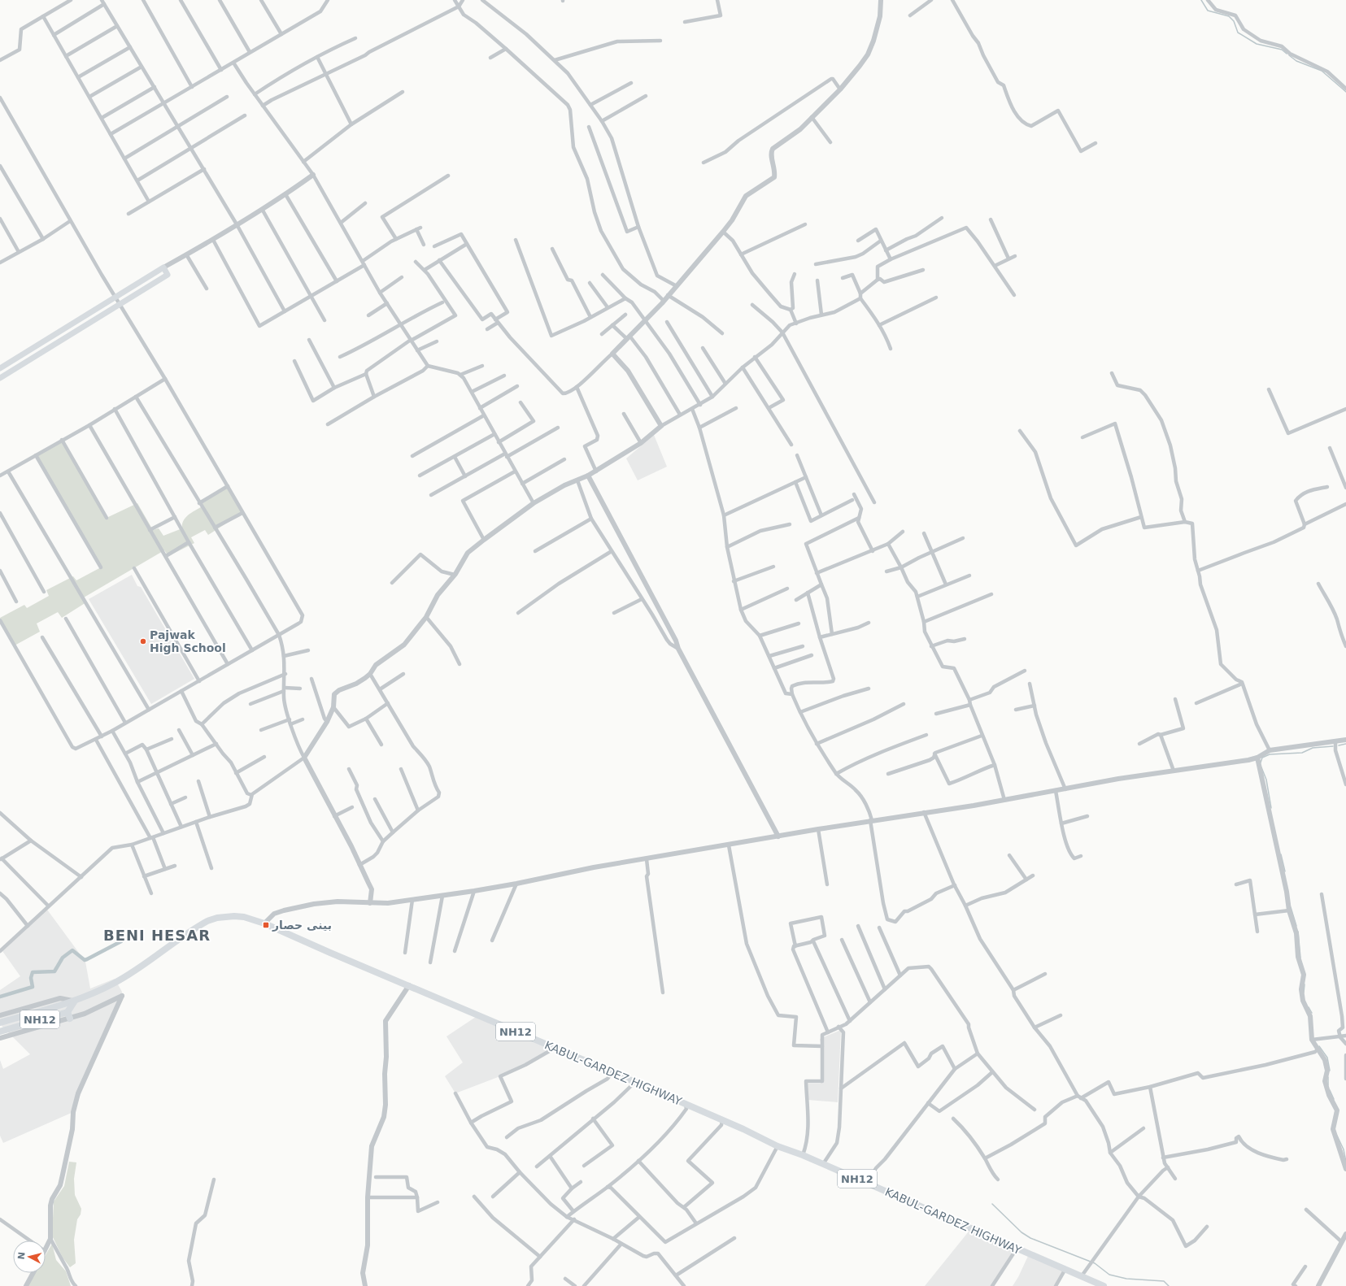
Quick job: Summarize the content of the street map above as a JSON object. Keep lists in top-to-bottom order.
{
  "streets": {
    "highway": ["NH12", "KABUL-GARDEZ HIGHWAY"]
  },
  "crossings": [
    ["NH12", "KABUL-GARDEZ HIGHWAY"]
  ],
  "districts": ["BENI HESAR"],
  "places": {
    "other": ["Pajwak High School"],
    "transit": ["بینی حصار"]
  },
  "north": "left"
}
